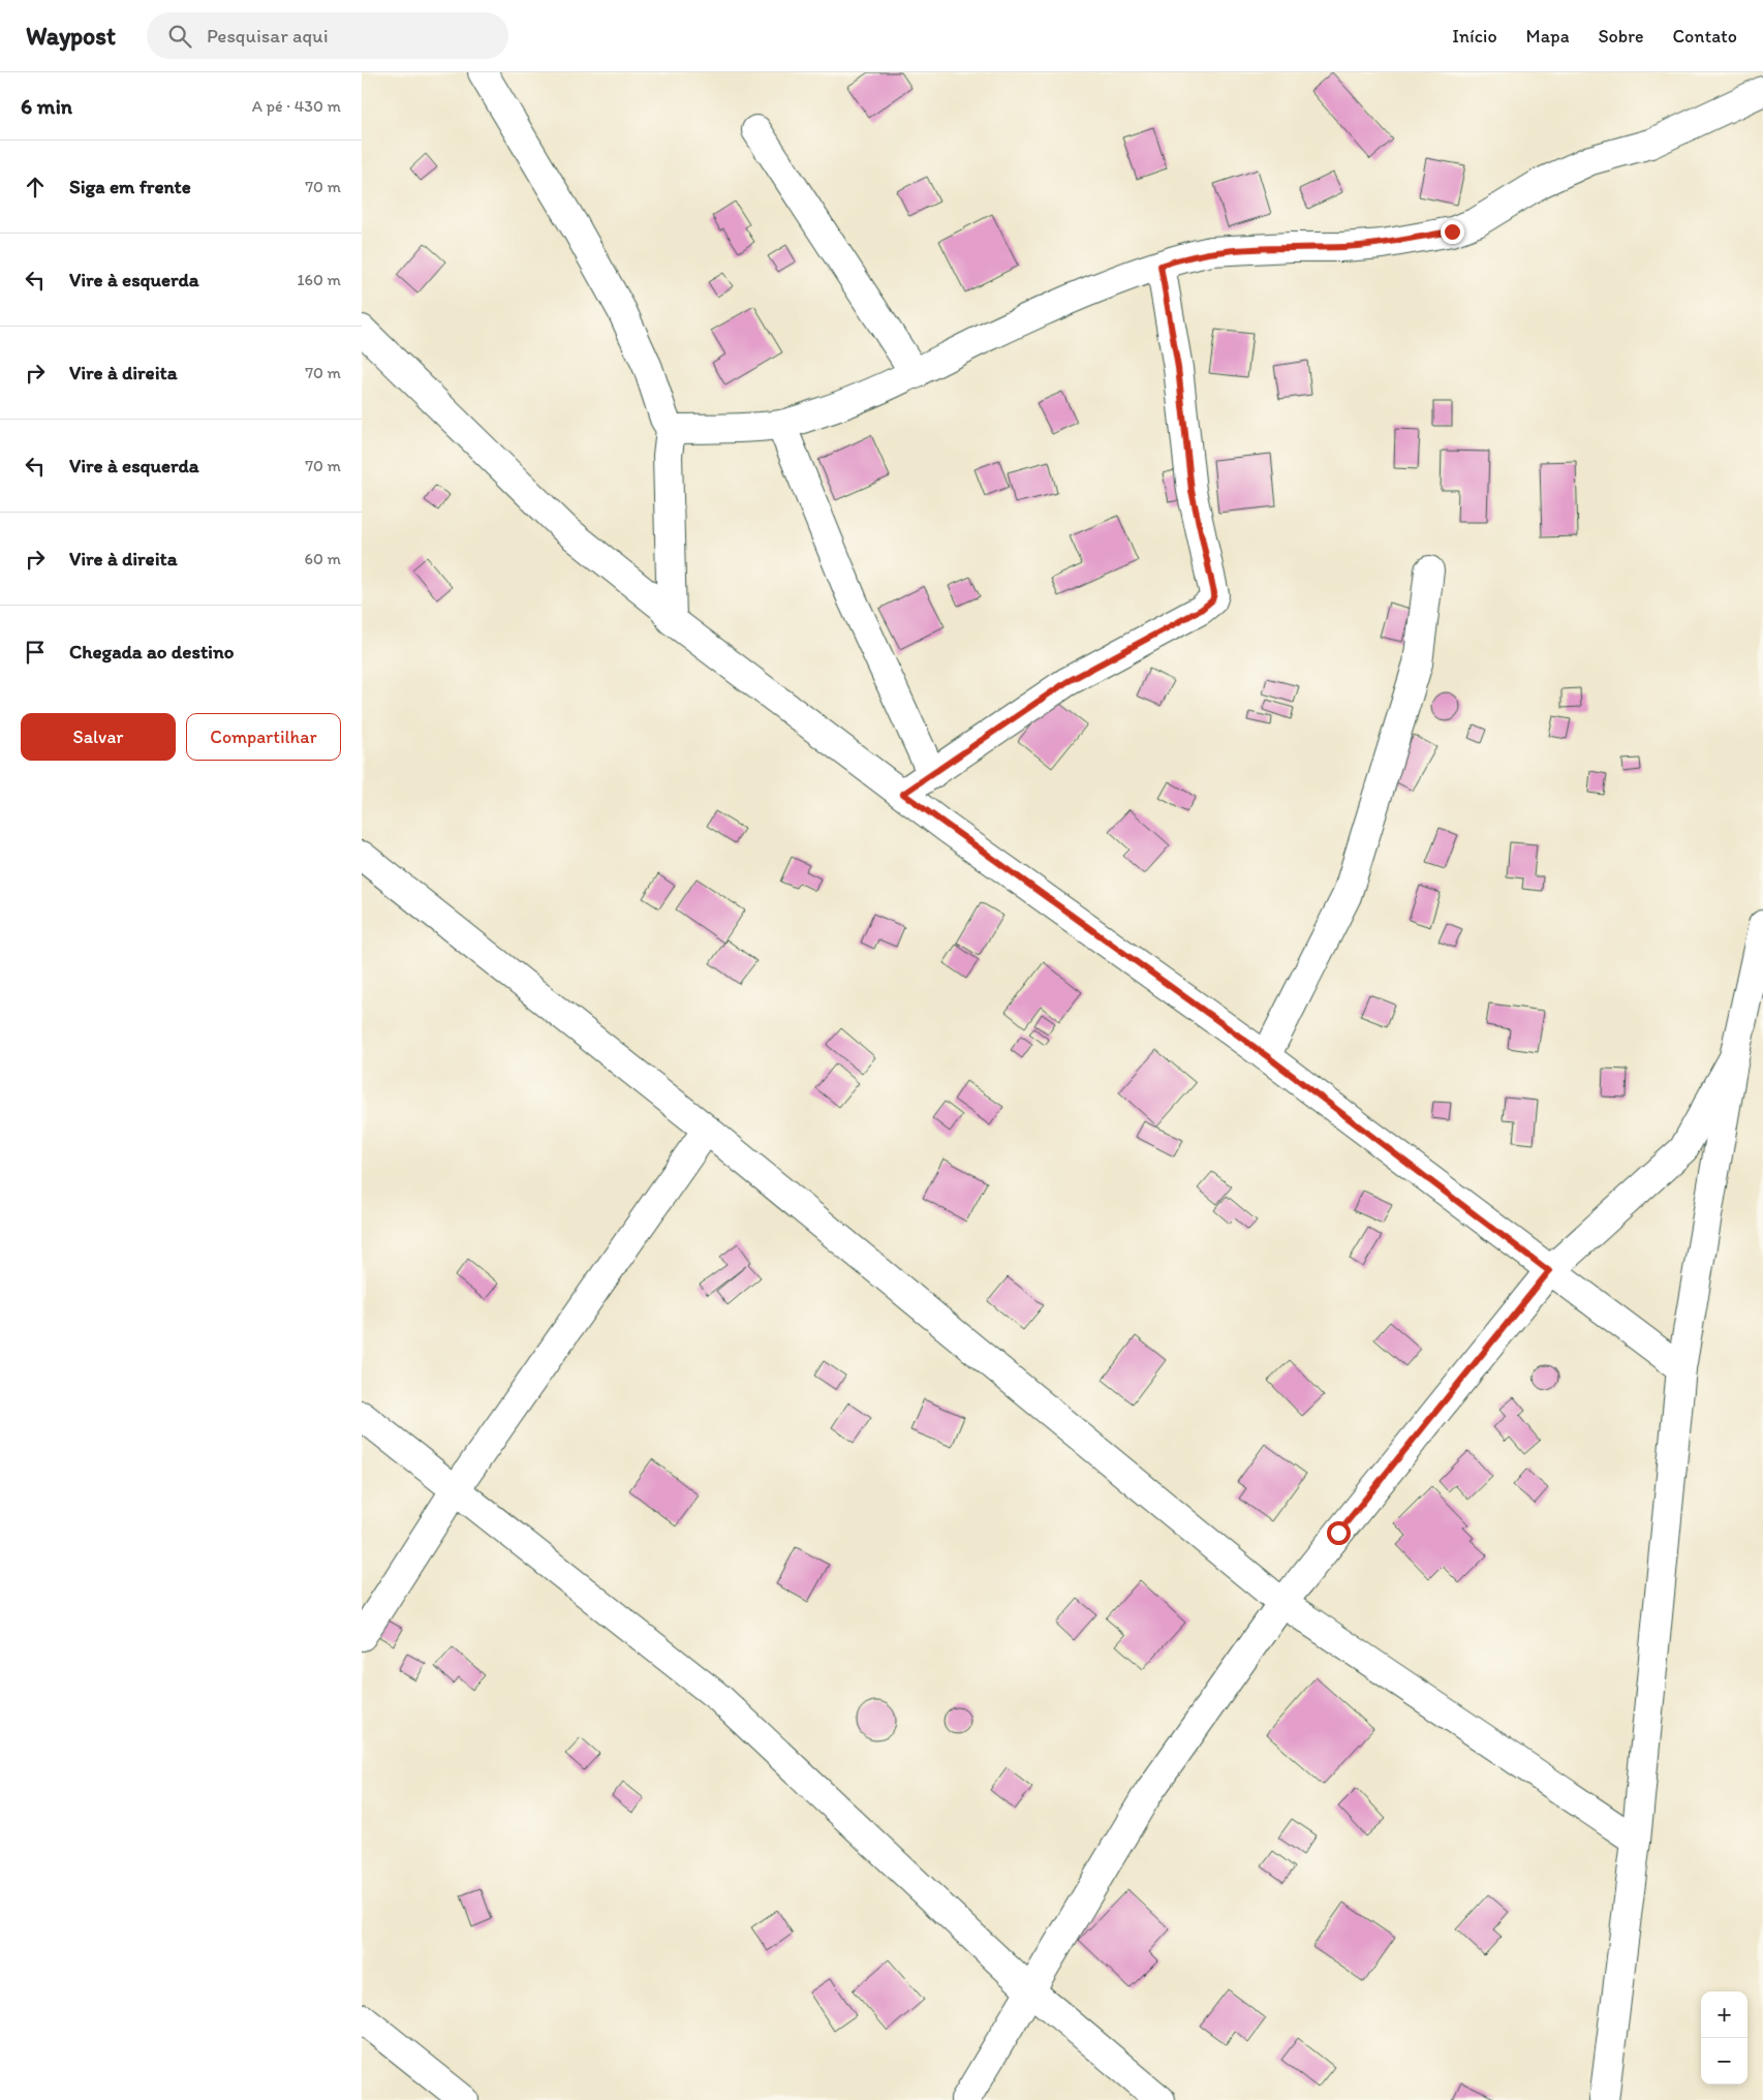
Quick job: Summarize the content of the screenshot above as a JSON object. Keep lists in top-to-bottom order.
{
  "page": {
    "header": "Waypost",
    "search": "Pesquisar aqui",
    "nav": [
      "Início",
      "Mapa",
      "Sobre",
      "Contato"
    ],
    "heading": ["6 min", "A pé · 430 m"],
    "list": [
      ["Siga em frente", "70 m"],
      ["Vire à esquerda", "160 m"],
      ["Vire à direita", "70 m"],
      ["Vire à esquerda", "70 m"],
      ["Vire à direita", "60 m"],
      "Chegada ao destino"
    ],
    "buttons": ["Salvar", "Compartilhar"],
    "map_buttons": ["+", "−"]
  }
}
